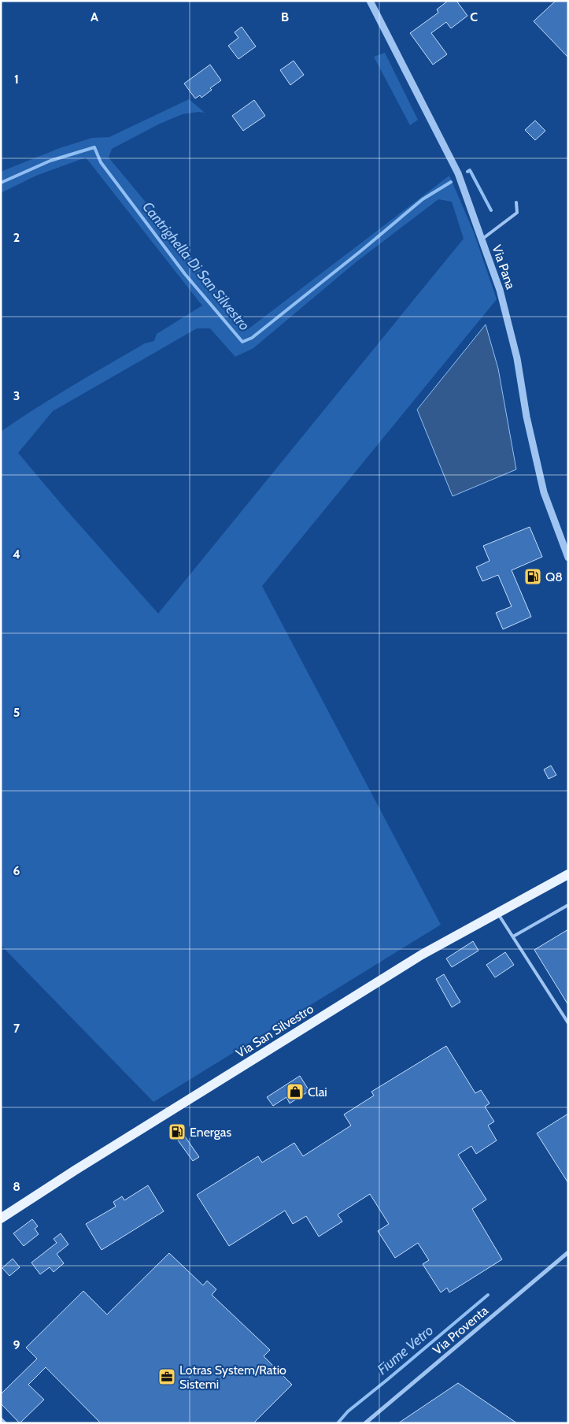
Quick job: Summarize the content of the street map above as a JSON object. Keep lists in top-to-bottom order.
{
  "streets": {
    "main road": ["Via San Silvestro"],
    "street": ["Via Pana", "Via Proventa"]
  },
  "water": ["Cantrighella Di San Silvestro", "Fiume Vetro"],
  "places": {
    "fuel station": ["Q8", "Energas"],
    "shop": ["Clai"],
    "office": ["Lotras System/Ratio Sistemi"]
  },
  "grid": {
    "columns": ["A", "B", "C"],
    "rows": [
      "1",
      "2",
      "3",
      "4",
      "5",
      "6",
      "7",
      "8",
      "9"
    ]
  }
}
